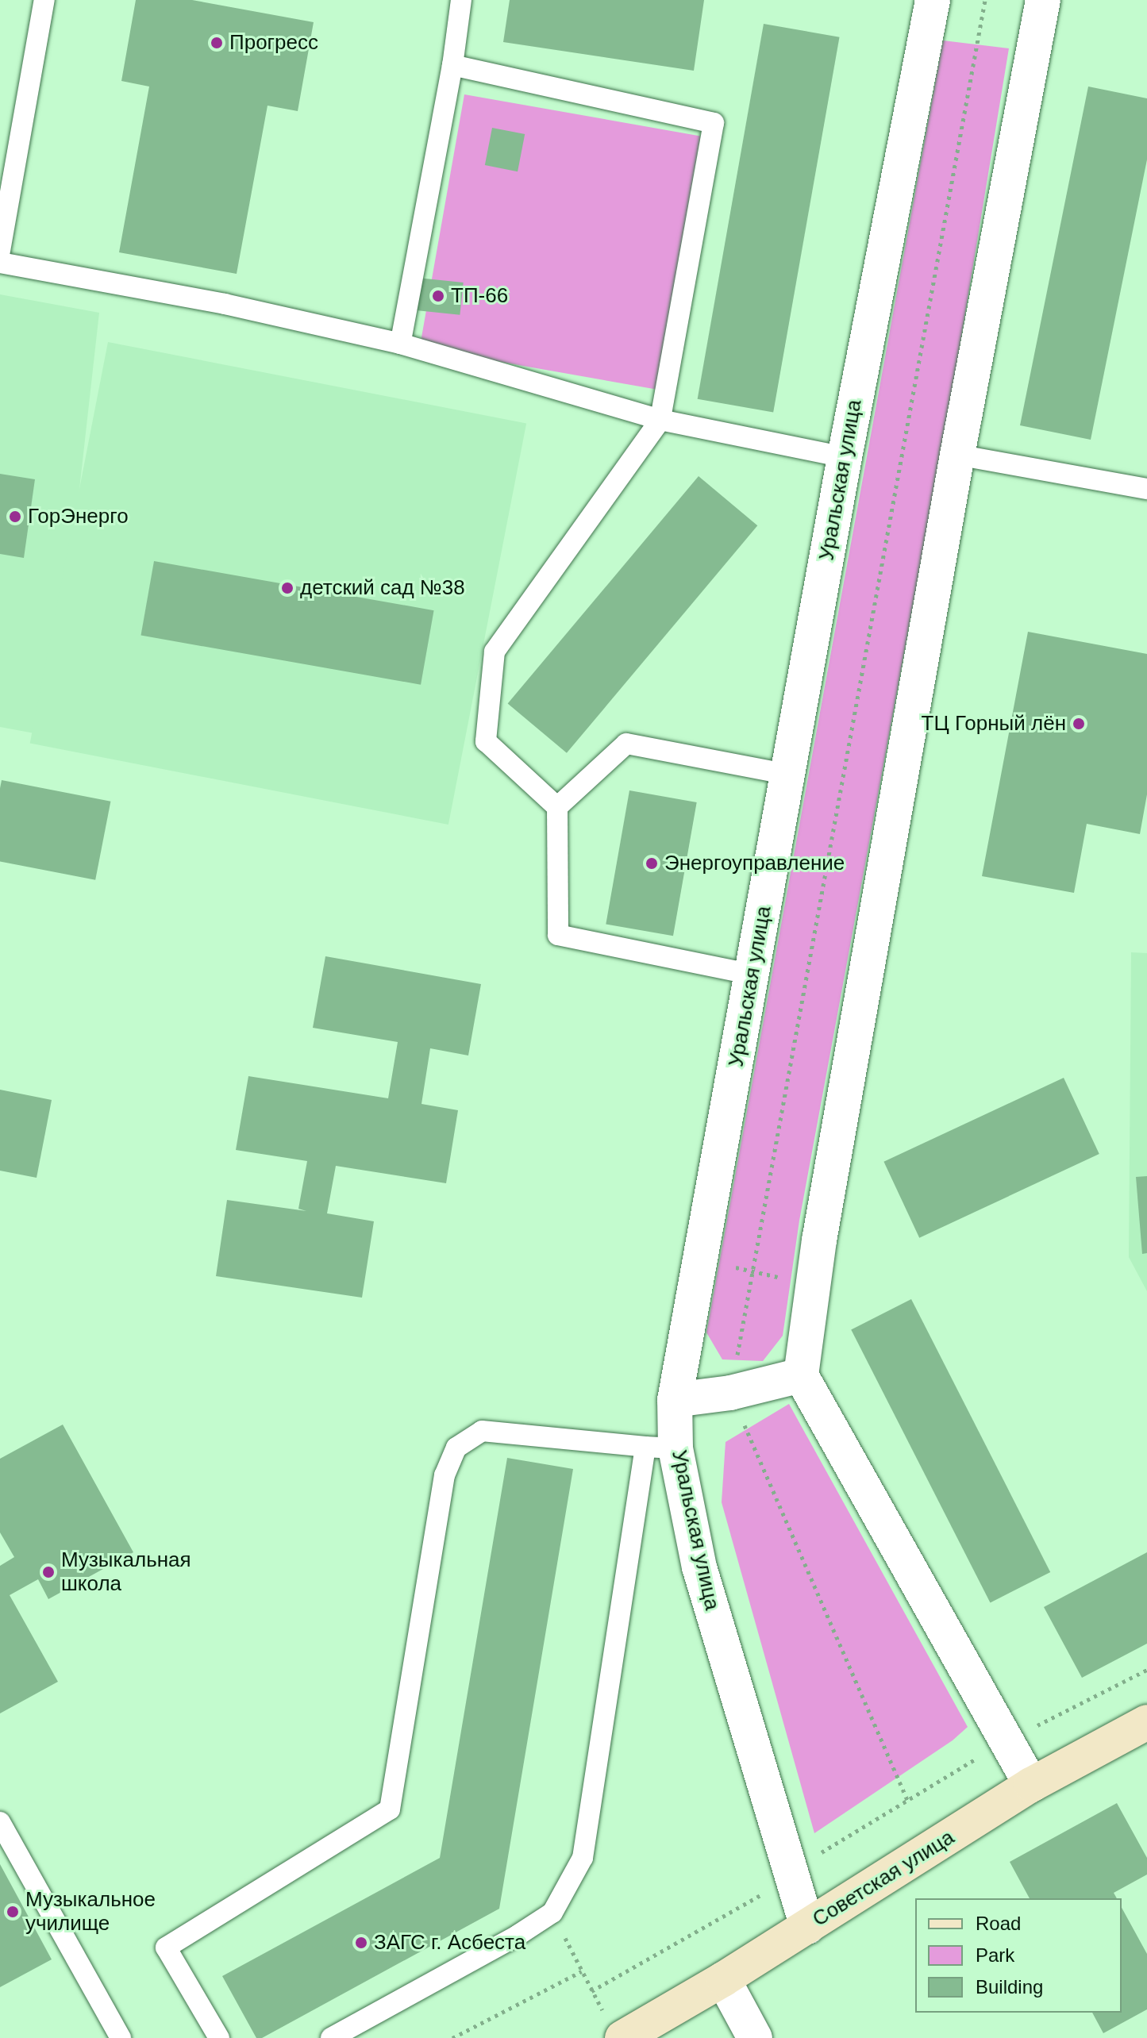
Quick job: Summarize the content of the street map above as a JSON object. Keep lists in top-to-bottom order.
{
  "streets": {
    "street": ["Уральская улица", "Советская улица"]
  },
  "crossings": [
    ["Уральская улица", "Советская улица"]
  ],
  "places": [
    "Прогресс",
    "ТП-66",
    "ГорЭнерго",
    "детский сад №38",
    "ТЦ Горный лён",
    "Энергоуправление",
    "Музыкальная школа",
    "Музыкальное училище",
    "ЗАГС г. Асбеста"
  ],
  "legend": ["Road", "Park", "Building"]
}
